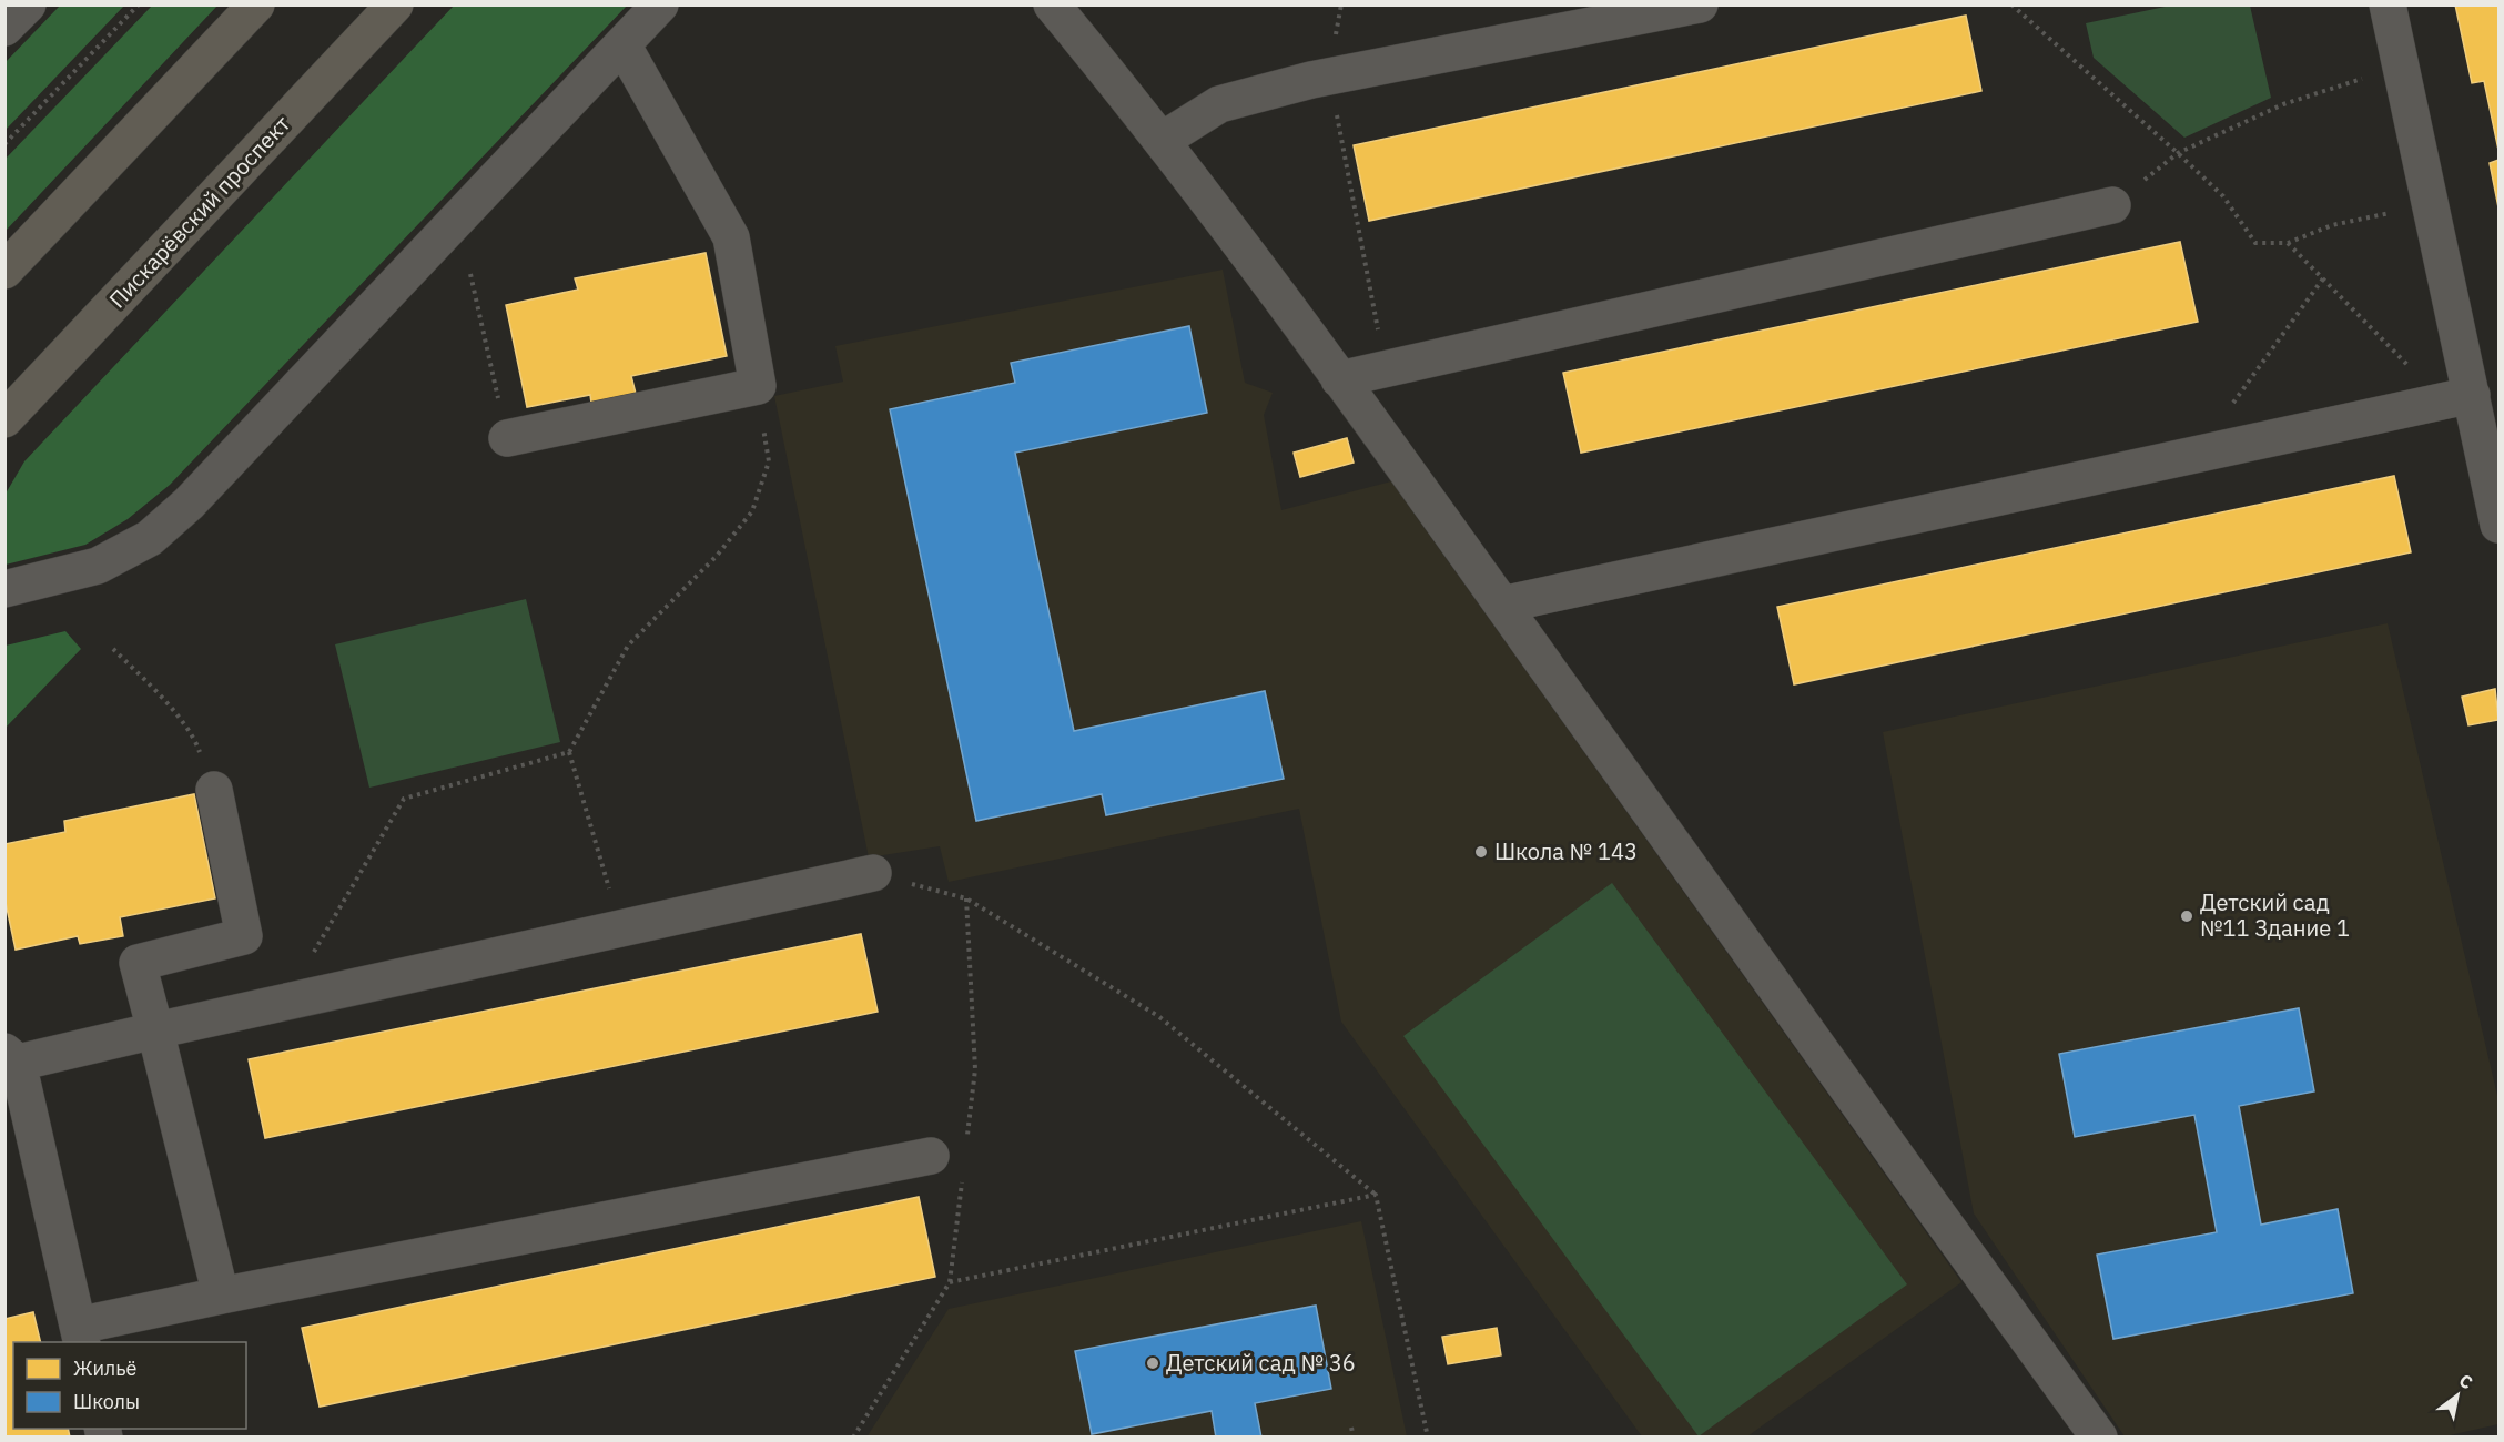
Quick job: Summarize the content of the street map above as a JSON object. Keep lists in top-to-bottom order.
{
  "streets": {
    "main road": ["Пискарёвский проспект"]
  },
  "places": ["Школа № 143", "Детский сад №11 Здание 1", "Детский сад № 36"],
  "legend": ["Жильё", "Школы"],
  "north": "top right"
}
